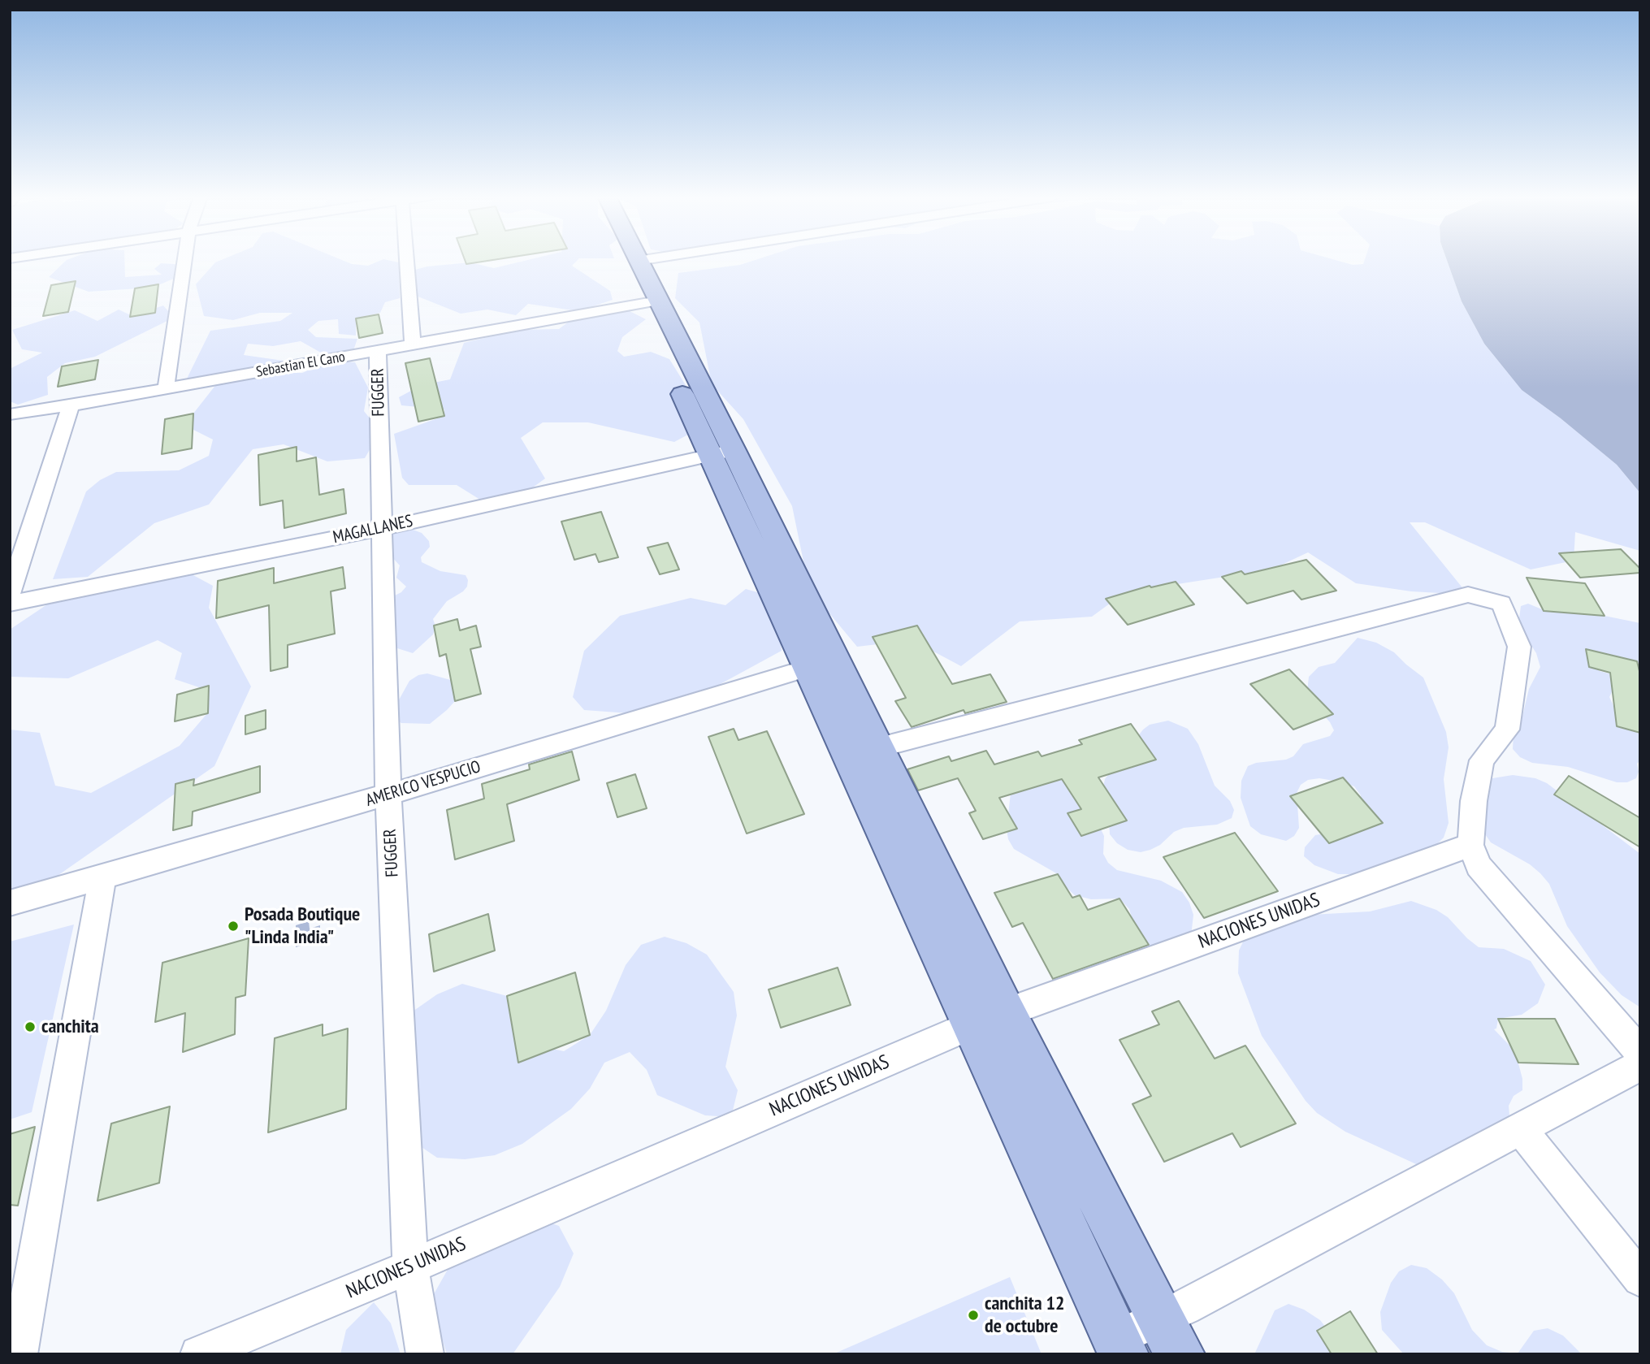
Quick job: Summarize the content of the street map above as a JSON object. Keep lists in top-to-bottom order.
{
  "streets": {
    "street": [
      "Sebastian El Cano",
      "FUGGER",
      "MAGALLANES",
      "AMERICO VESPUCIO",
      "NACIONES UNIDAS"
    ]
  },
  "crossings": [
    ["Sebastian El Cano", "FUGGER"],
    ["FUGGER", "MAGALLANES"],
    ["FUGGER", "AMERICO VESPUCIO"],
    ["FUGGER", "NACIONES UNIDAS"]
  ],
  "places": ["Posada Boutique \"Linda India\"", "canchita", "canchita 12 de octubre"]
}
